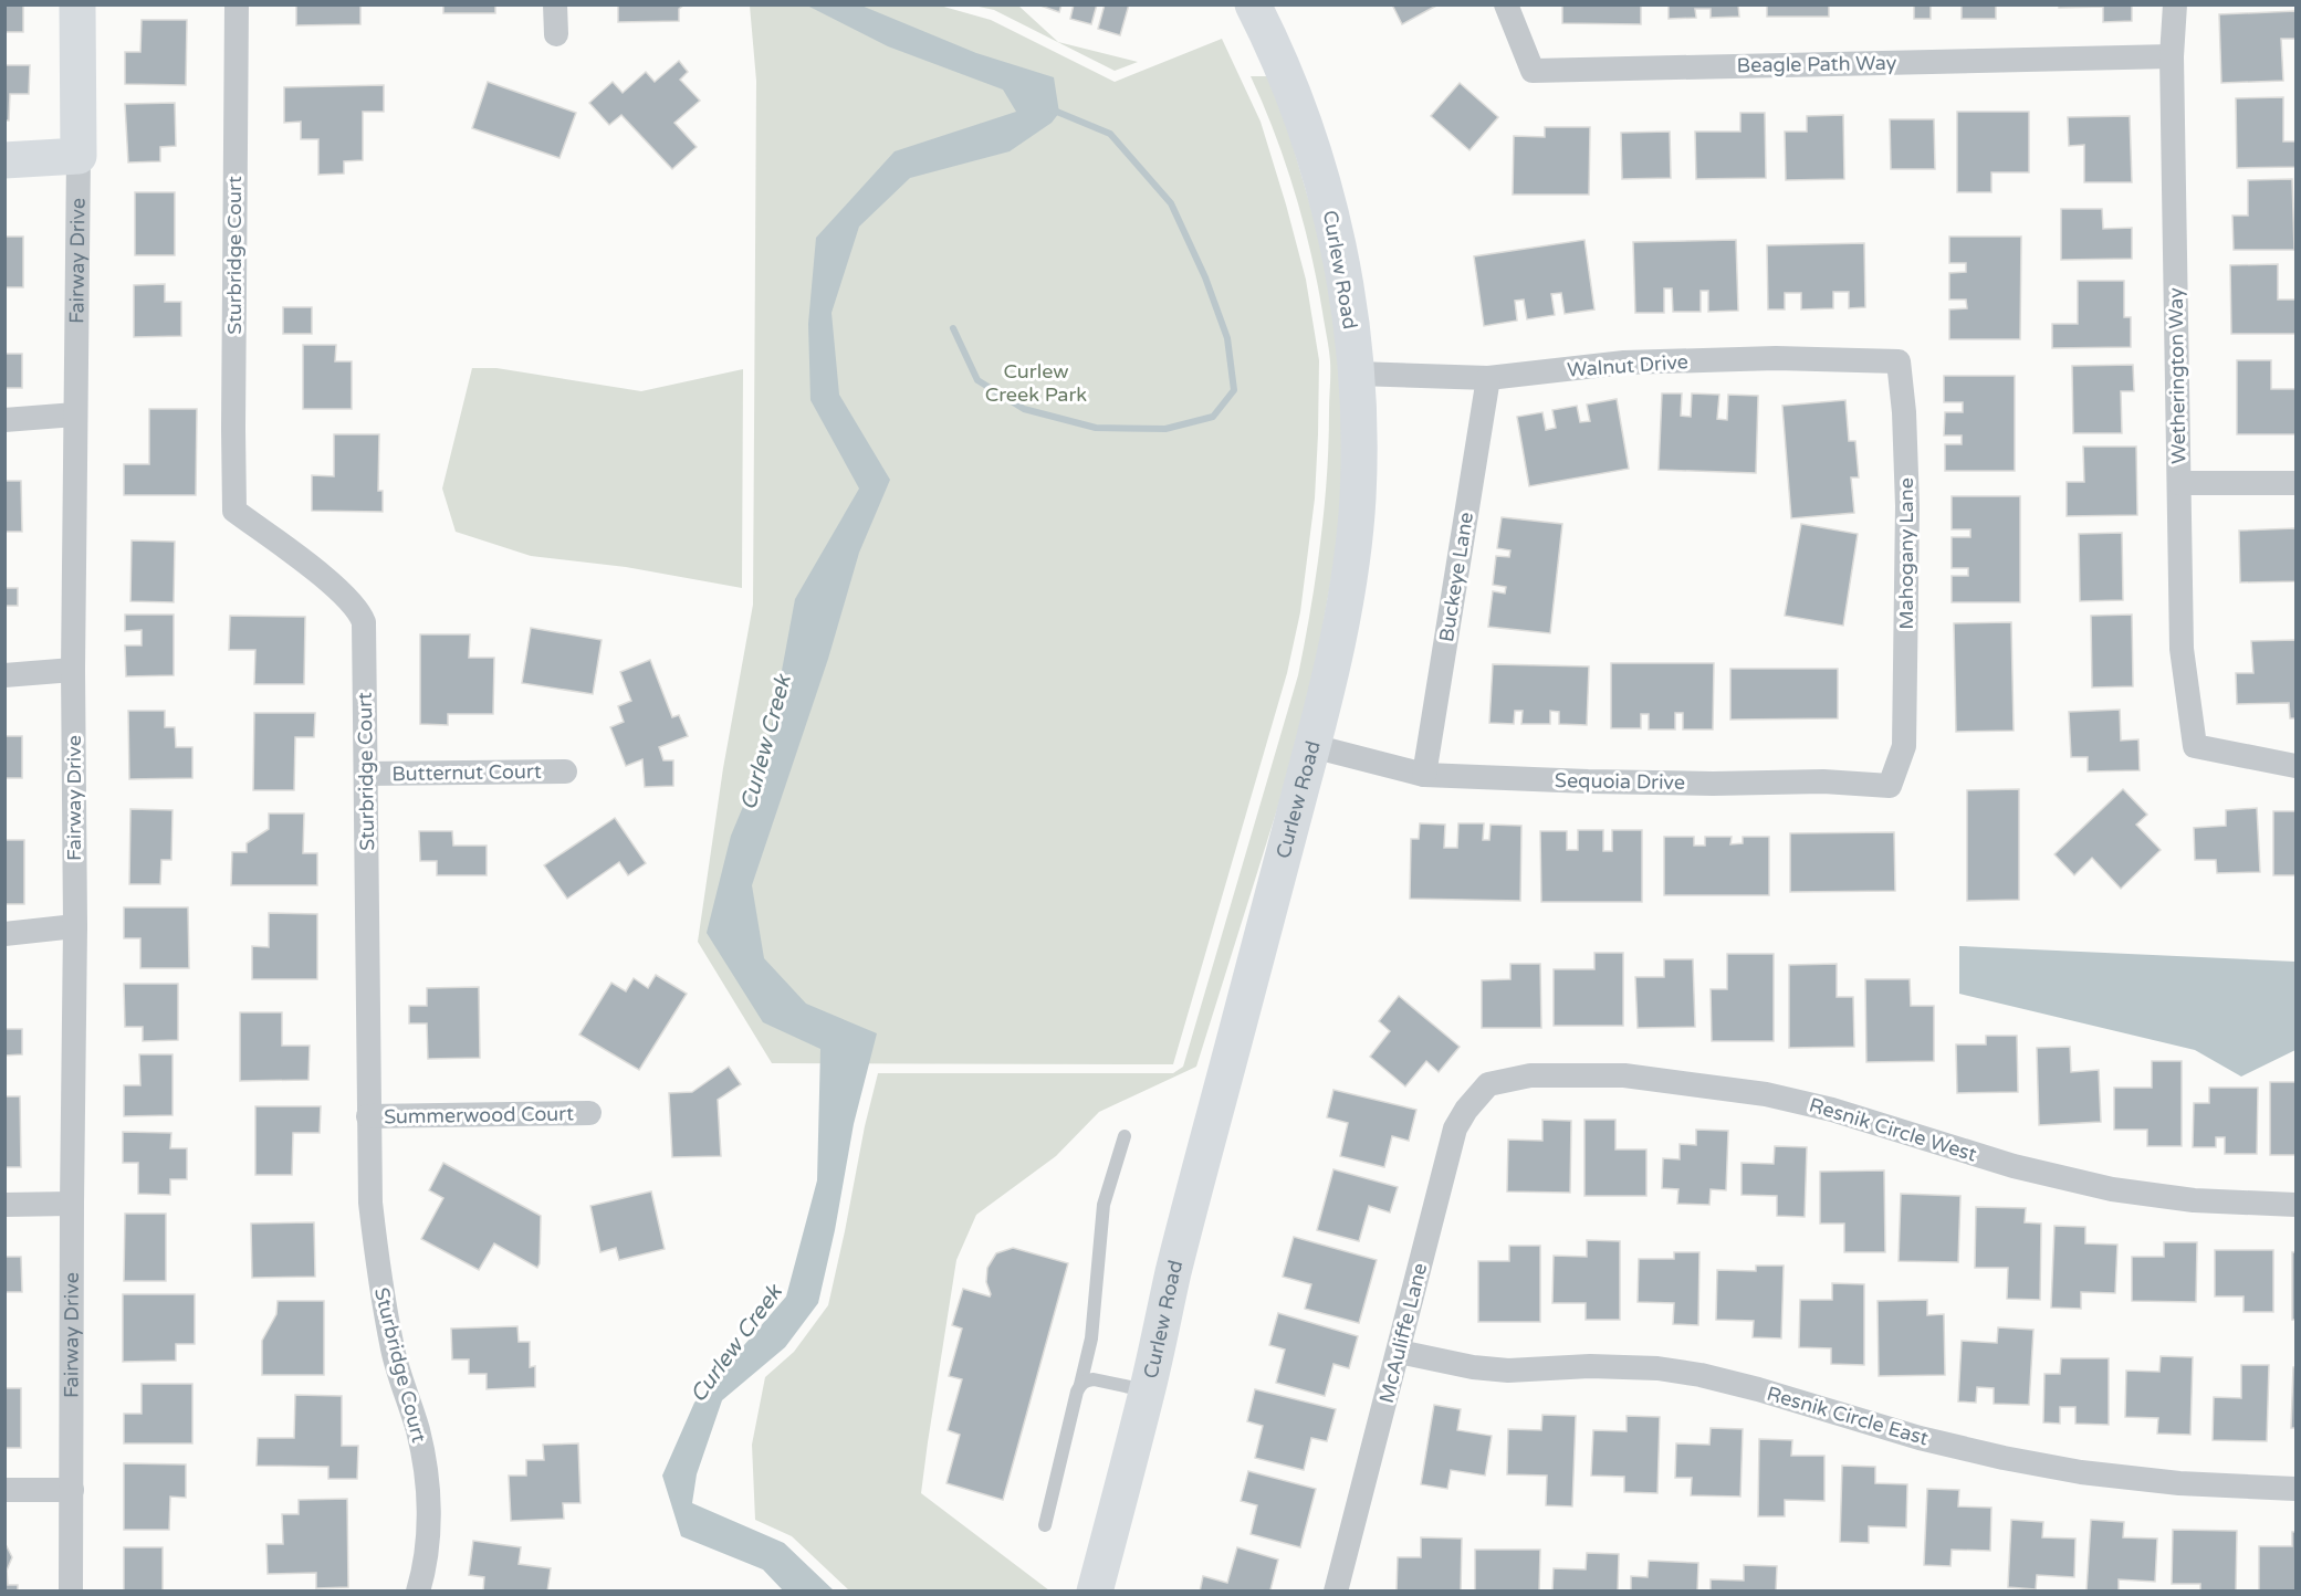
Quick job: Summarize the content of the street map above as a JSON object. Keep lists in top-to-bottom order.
{
  "streets": {
    "main road": ["Fairway Drive", "Curlew Road"],
    "street": [
      "Beagle Path Way",
      "Sturbridge Court",
      "Walnut Drive",
      "Wetherington Way",
      "Mahogany Lane",
      "Buckeye Lane",
      "Butternut Court",
      "Sequoia Drive",
      "Summerwood Court",
      "Resnik Circle West",
      "McAuliffe Lane",
      "Resnik Circle East"
    ]
  },
  "crossings": [
    ["Beagle Path Way", "Wetherington Way"],
    ["Sturbridge Court", "Butternut Court"],
    ["Sturbridge Court", "Summerwood Court"],
    ["Curlew Road", "Walnut Drive"],
    ["Curlew Road", "Sequoia Drive"],
    ["Walnut Drive", "Mahogany Lane"],
    ["Walnut Drive", "Buckeye Lane"],
    ["Mahogany Lane", "Sequoia Drive"],
    ["Buckeye Lane", "Sequoia Drive"],
    ["Resnik Circle West", "McAuliffe Lane"],
    ["McAuliffe Lane", "Resnik Circle East"]
  ],
  "water": ["Curlew Creek"],
  "parks": ["Curlew Creek Park"]
}
